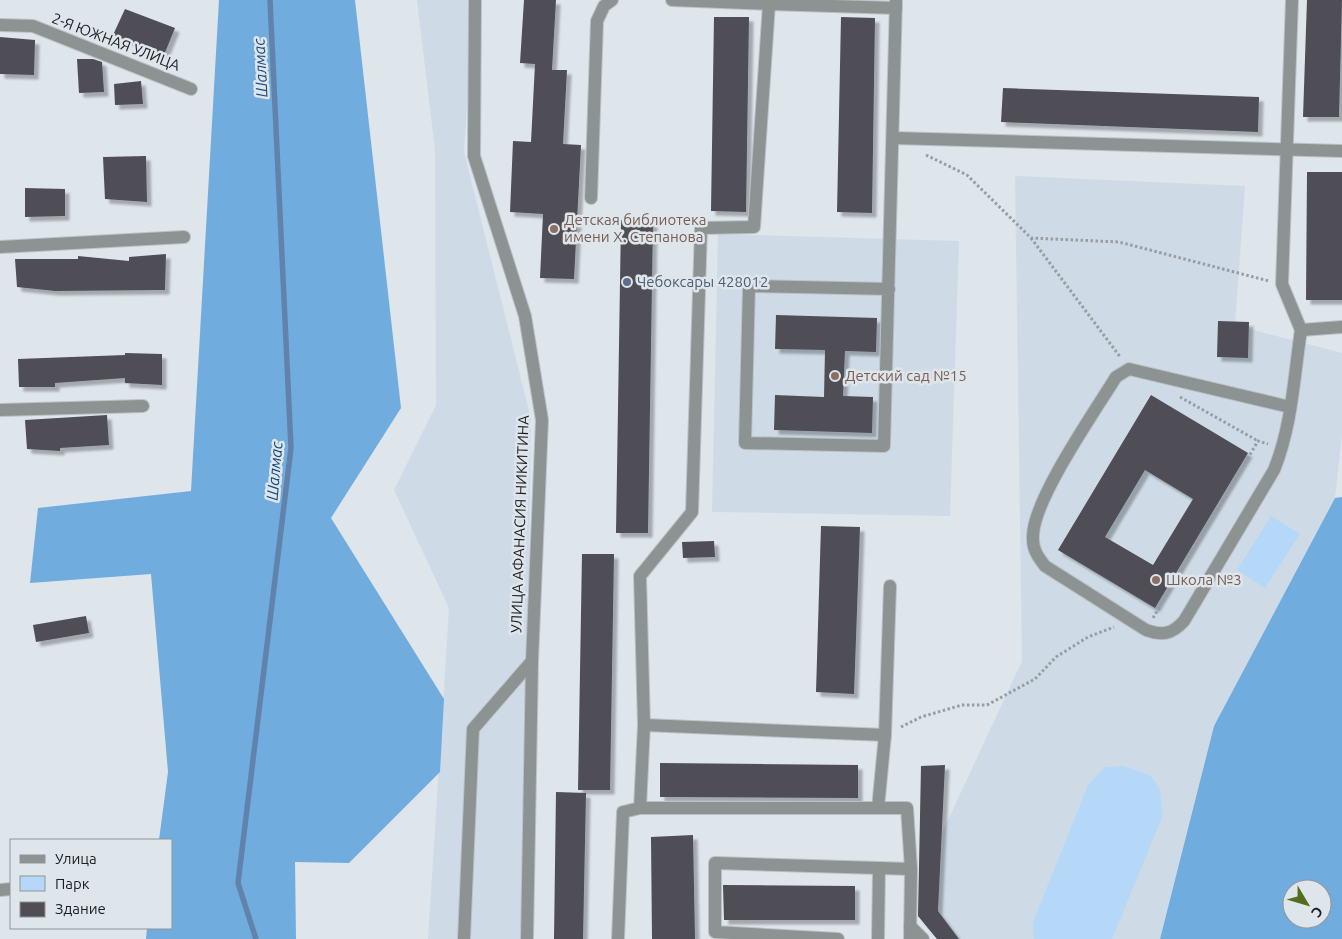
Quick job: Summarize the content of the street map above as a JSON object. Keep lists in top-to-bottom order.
{
  "streets": {
    "street": ["2-Я ЮЖНАЯ УЛИЦА", "УЛИЦА АФАНАСИЯ НИКИТИНА"]
  },
  "water": ["Шалмас"],
  "places": [
    "Детская библиотека имени Х. Степанова",
    "Чебоксары 428012",
    "Детский сад №15",
    "Школа №3"
  ],
  "legend": ["Улица", "Парк", "Здание"],
  "north": "bottom right"
}
